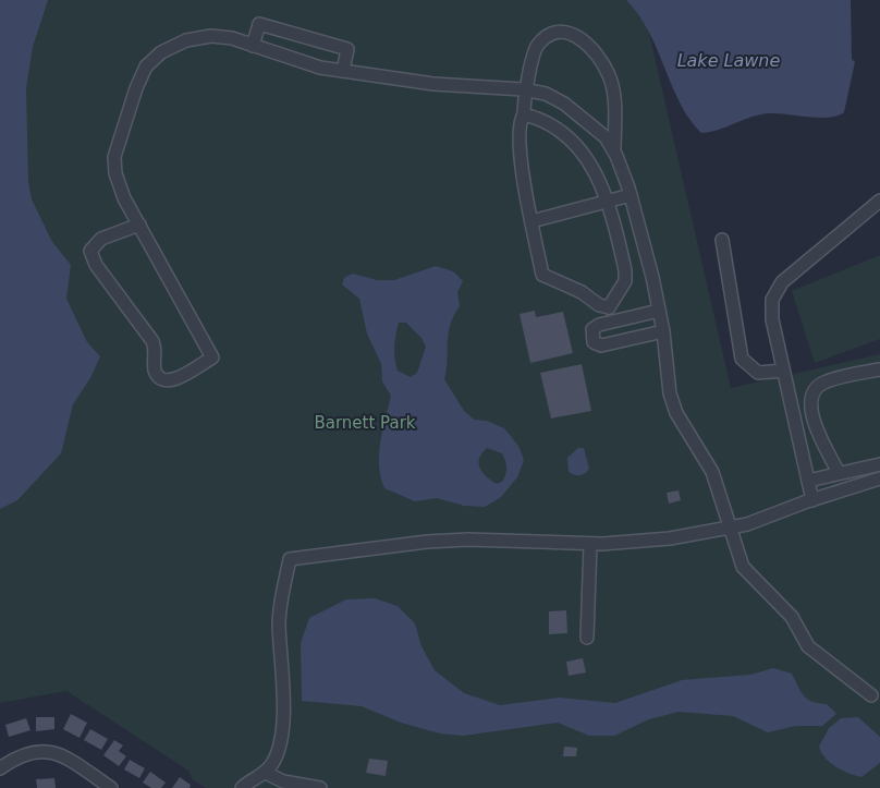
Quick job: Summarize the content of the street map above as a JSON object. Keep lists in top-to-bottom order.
{
  "water": ["Lake Lawne"],
  "parks": ["Barnett Park"]
}
